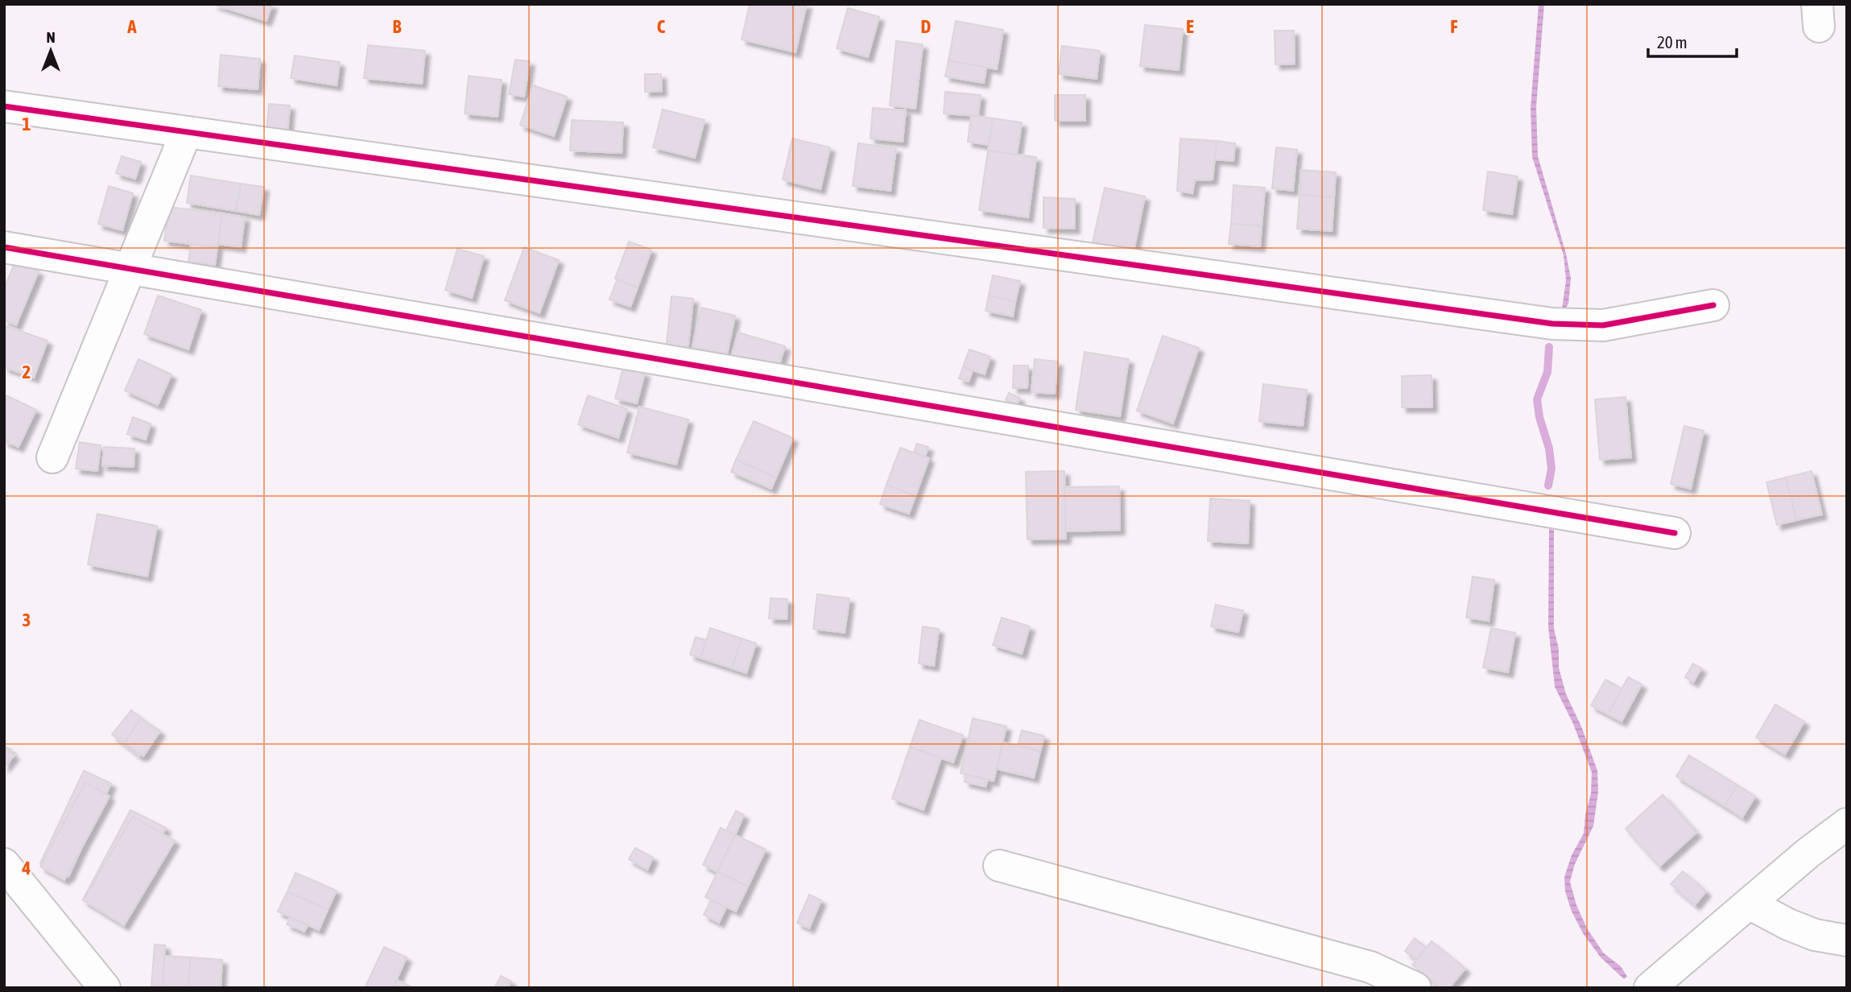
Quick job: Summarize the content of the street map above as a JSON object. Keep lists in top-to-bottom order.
{
  "scale_bar": "20 m",
  "north": "top",
  "grid": {
    "columns": [
      "A",
      "B",
      "C",
      "D",
      "E",
      "F"
    ],
    "rows": [
      "1",
      "2",
      "3",
      "4"
    ]
  }
}
